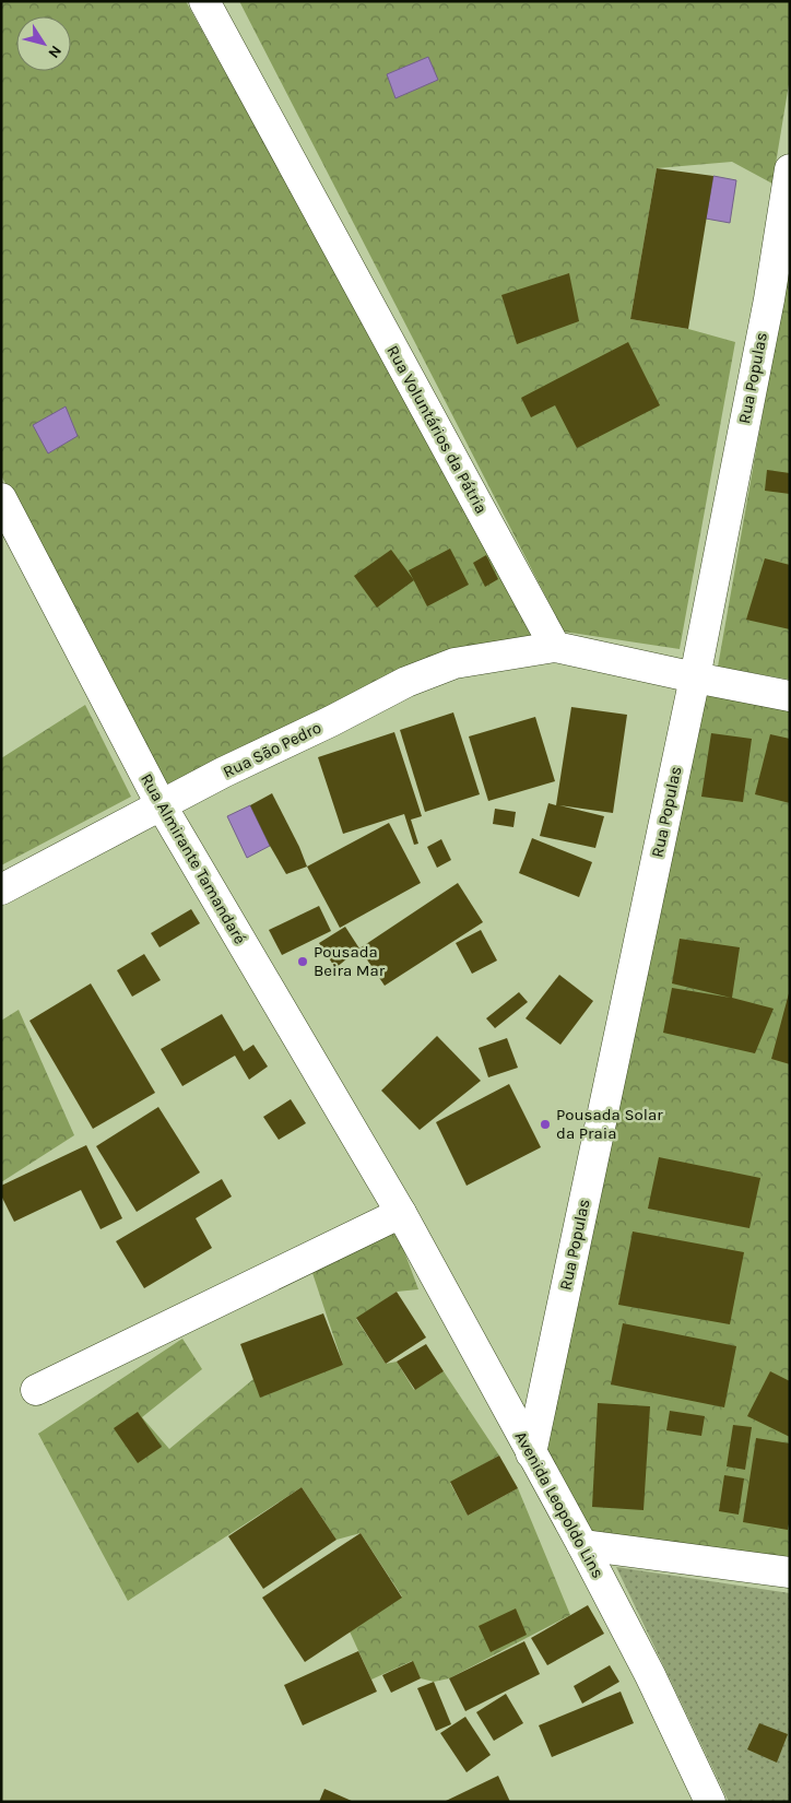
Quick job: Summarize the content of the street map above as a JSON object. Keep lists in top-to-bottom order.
{
  "streets": {
    "street": [
      "Rua Populas",
      "Rua Voluntários da Pátria",
      "Rua São Pedro",
      "Rua Almirante Tamandaré",
      "Avenida Leopoldo Lins"
    ]
  },
  "crossings": [
    ["Rua Populas", "Avenida Leopoldo Lins"],
    ["Rua Voluntários da Pátria", "Rua São Pedro"],
    ["Rua São Pedro", "Rua Almirante Tamandaré"],
    ["Rua Almirante Tamandaré", "Avenida Leopoldo Lins"]
  ],
  "places": ["Pousada Beira Mar", "Pousada Solar da Praia"],
  "north": "bottom right"
}
